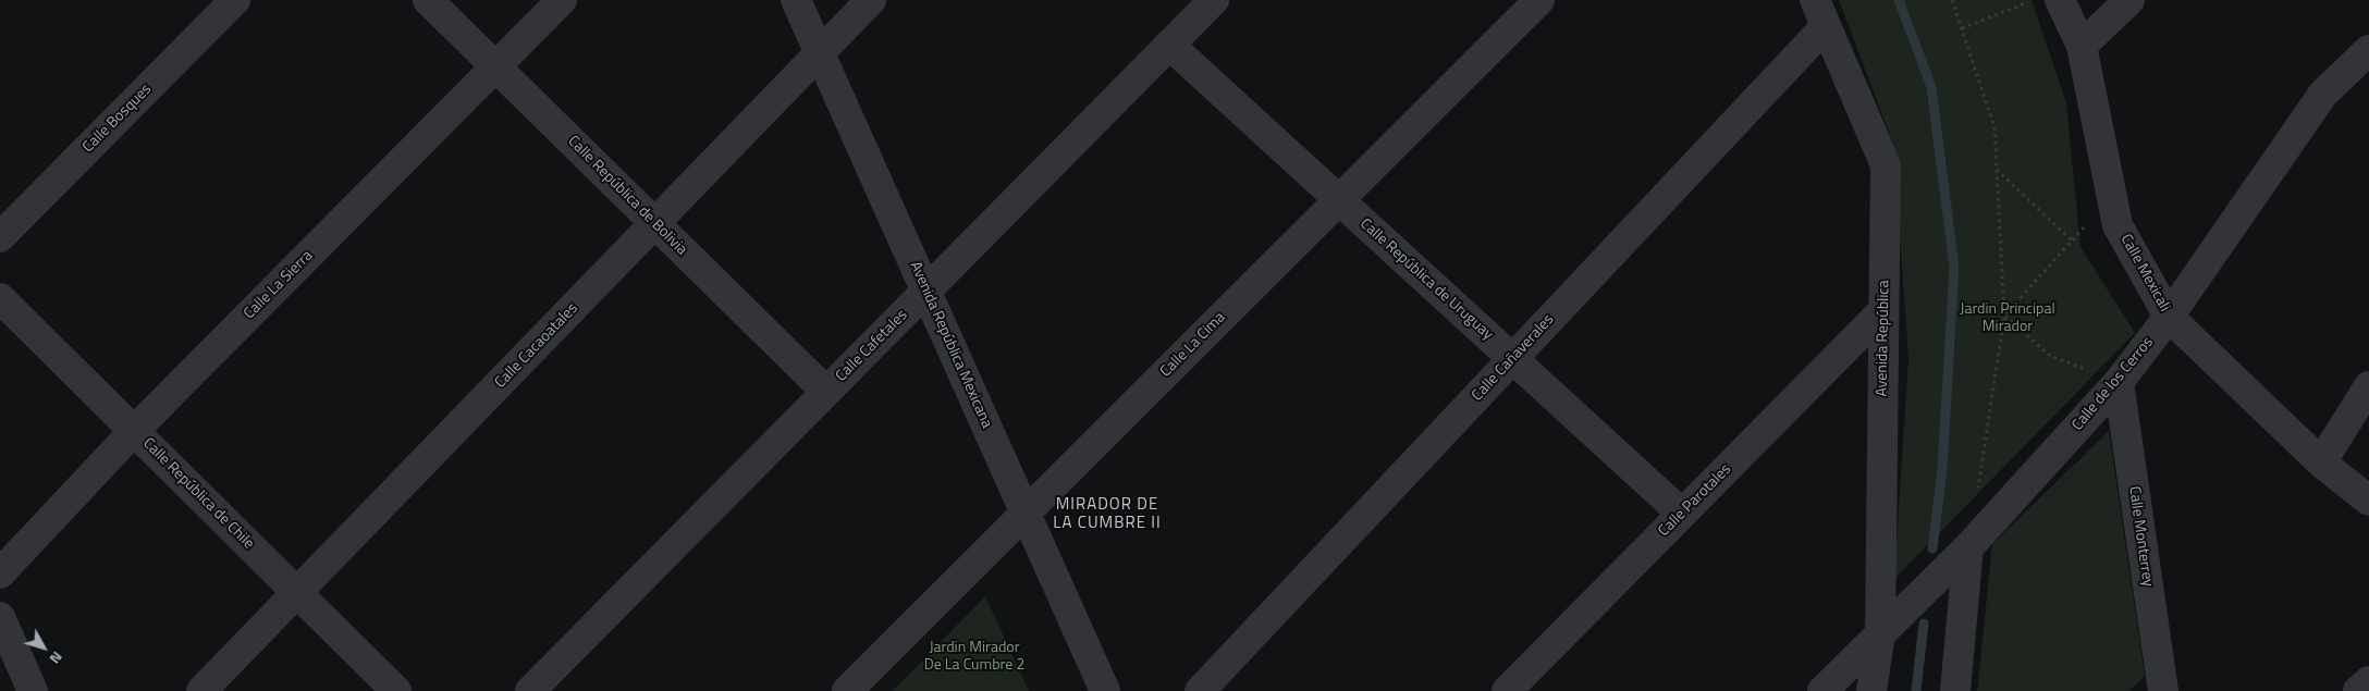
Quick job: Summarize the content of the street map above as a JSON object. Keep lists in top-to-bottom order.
{
  "streets": {
    "street": [
      "Calle Bosques",
      "Calle República de Bolivia",
      "Calle Mexicali",
      "Calle República de Uruguay",
      "Calle La Sierra",
      "Avenida República",
      "Avenida República Mexicana",
      "Calle La Cima",
      "Calle Cacaoatales",
      "Calle Cafetales",
      "Calle Cañaverales",
      "Calle de los Cerros",
      "Calle República de Chile",
      "Calle Parotales",
      "Calle Monterrey"
    ]
  },
  "crossings": [
    ["Calle República de Bolivia", "Calle La Sierra"],
    ["Calle República de Bolivia", "Calle Cacaoatales"],
    ["Calle República de Bolivia", "Calle Cafetales"],
    ["Calle Mexicali", "Calle de los Cerros"],
    ["Calle República de Uruguay", "Calle La Cima"],
    ["Calle República de Uruguay", "Calle Cafetales"],
    ["Calle República de Uruguay", "Calle Cañaverales"],
    ["Calle República de Uruguay", "Calle Parotales"],
    ["Calle La Sierra", "Calle República de Chile"],
    ["Avenida República", "Calle Cañaverales"],
    ["Avenida República", "Calle de los Cerros"],
    ["Avenida República", "Calle Parotales"],
    ["Avenida República Mexicana", "Calle La Cima"],
    ["Avenida República Mexicana", "Calle Cacaoatales"],
    ["Avenida República Mexicana", "Calle Cafetales"],
    ["Calle Cacaoatales", "Calle República de Chile"],
    ["Calle de los Cerros", "Calle Monterrey"]
  ],
  "districts": ["MIRADOR DE LA CUMBRE II"],
  "parks": ["Jardin Principal Mirador", "Jardin Mirador De La Cumbre 2"],
  "north": "bottom right"
}
